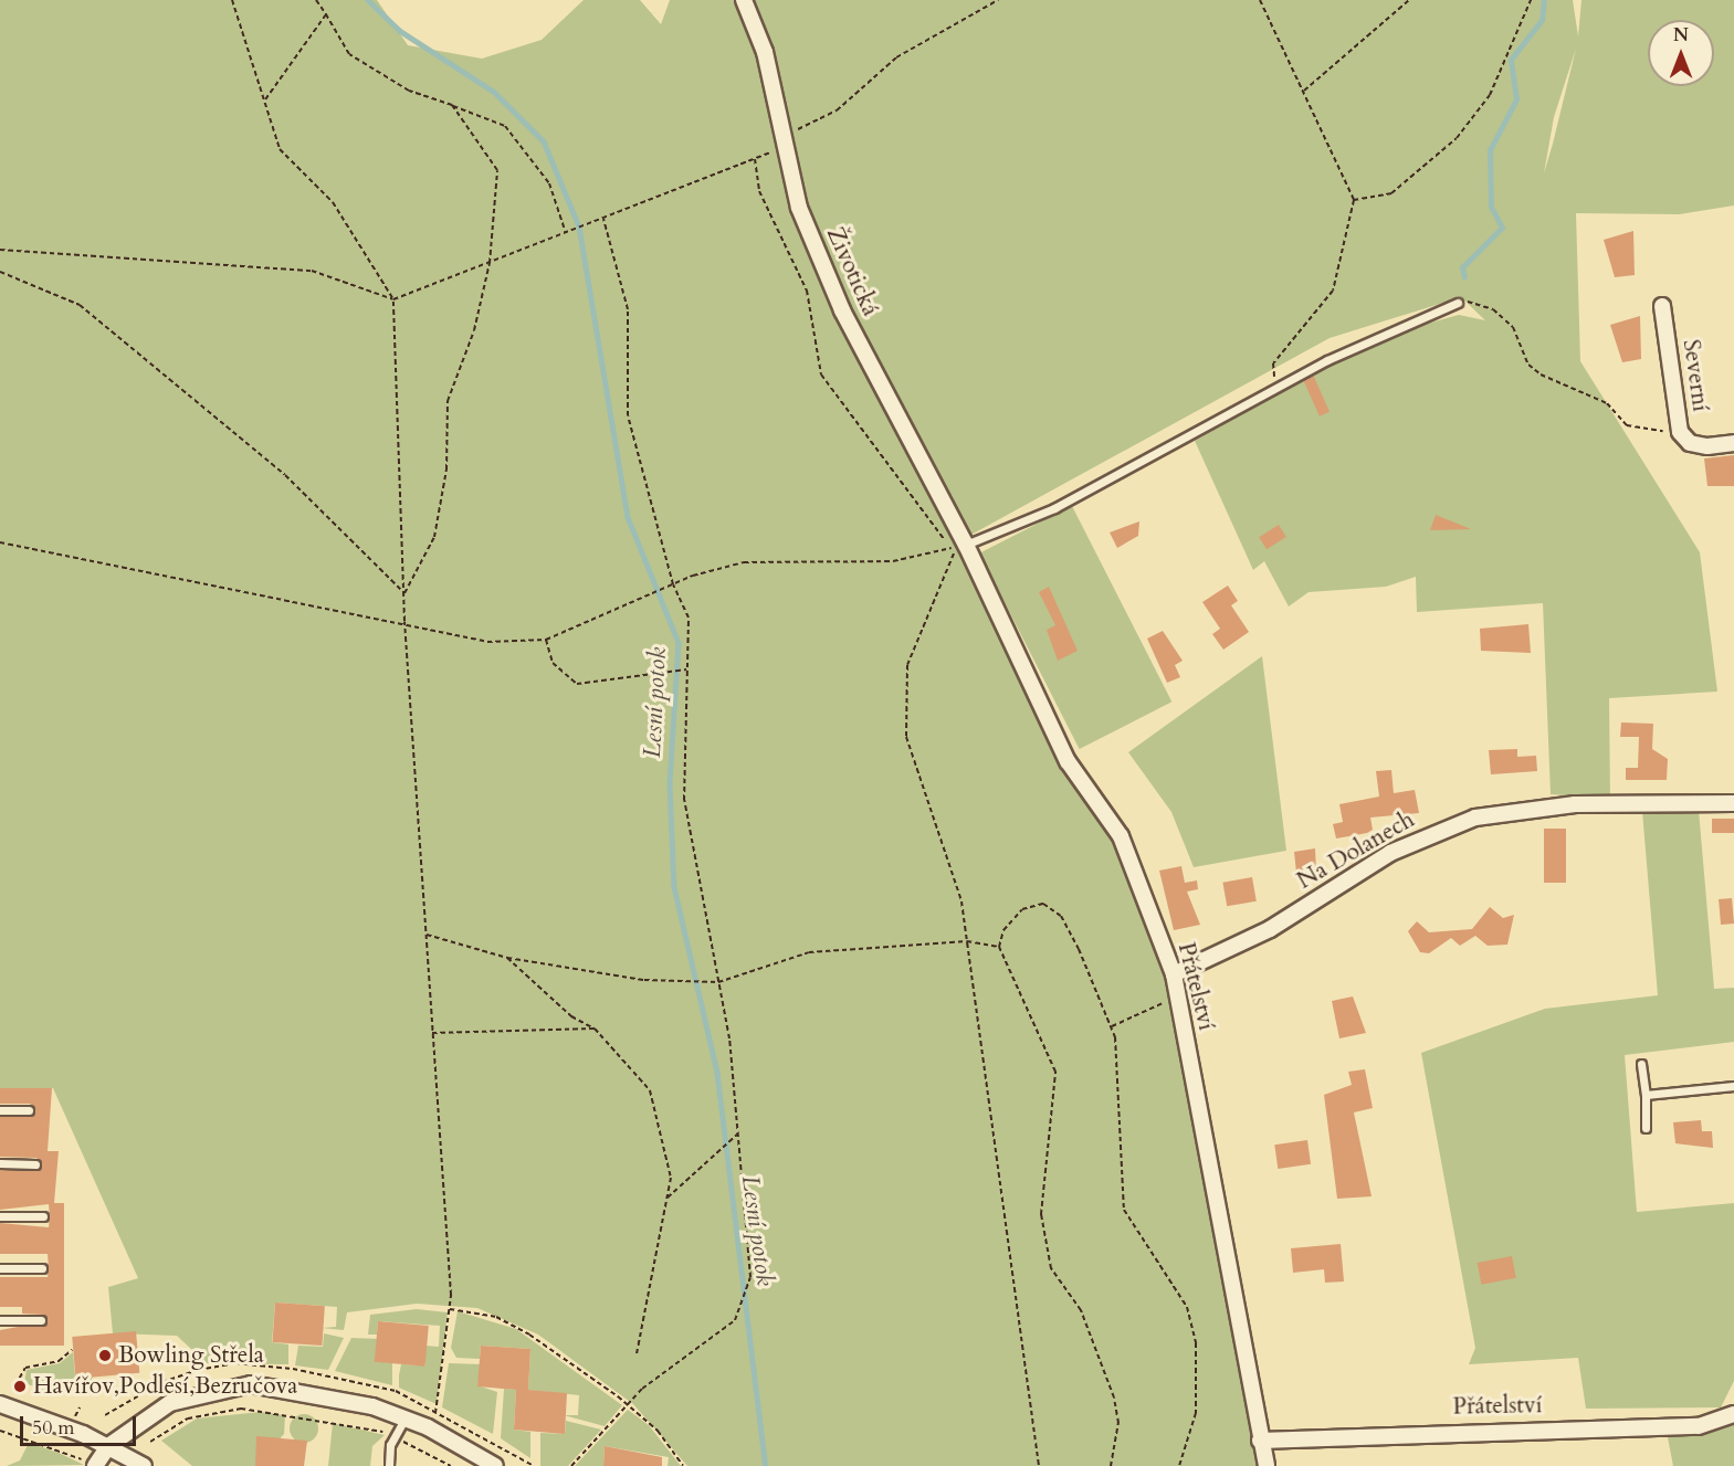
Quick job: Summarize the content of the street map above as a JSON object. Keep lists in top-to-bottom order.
{
  "streets": {
    "street": [
      "Životická",
      "Severní",
      "Na Dolanech",
      "Přátelství"
    ]
  },
  "crossings": [
    ["Životická", "Přátelství"],
    ["Na Dolanech", "Přátelství"]
  ],
  "water": ["Lesní potok"],
  "places": ["Bowling Střela", "Havířov,Podlesí,Bezručova"],
  "scale_bar": "50 m",
  "north": "top"
}
